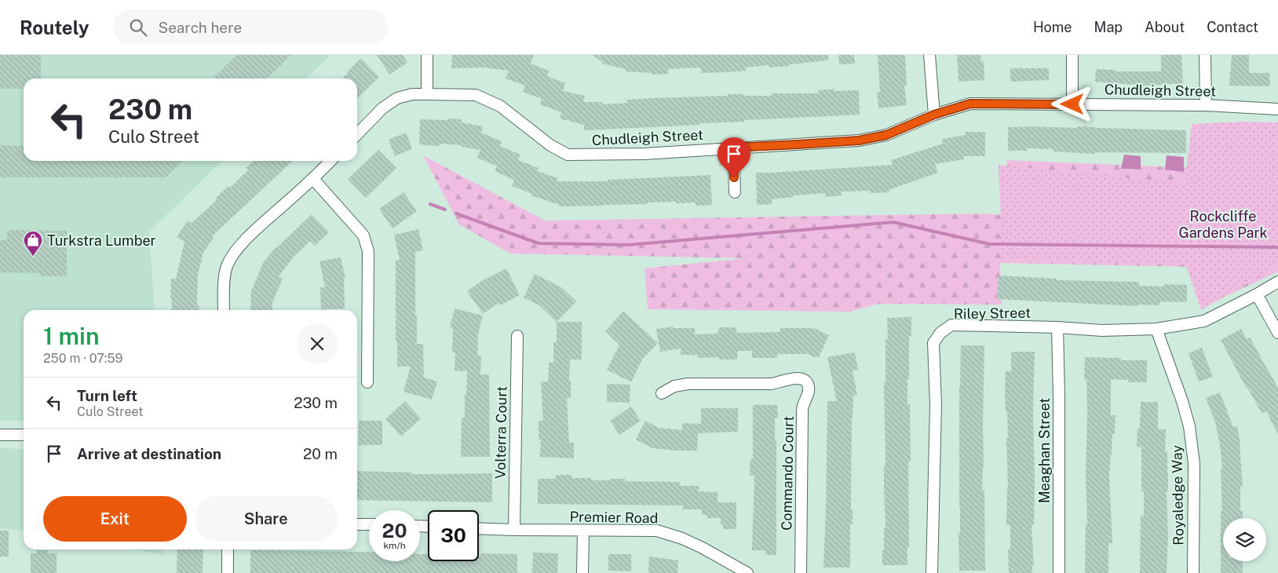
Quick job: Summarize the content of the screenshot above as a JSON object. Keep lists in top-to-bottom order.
{
  "streets": {
    "street": [
      "Chudleigh Street",
      "Riley Street",
      "Volterra Court",
      "Meaghan Street",
      "Commando Court",
      "Royaledge Way",
      "Premier Road"
    ]
  },
  "crossings": [
    ["Riley Street", "Meaghan Street"],
    ["Riley Street", "Royaledge Way"],
    ["Volterra Court", "Premier Road"]
  ],
  "parks": ["Rockcliffe Gardens Park"],
  "places": {
    "shop": ["Turkstra Lumber"]
  },
  "page": {
    "header": "Routely",
    "search": "Search here",
    "nav": [
      "Home",
      "Map",
      "About",
      "Contact"
    ],
    "turn": ["230 m", "Culo Street"],
    "heading": ["1 min", "250 m · 07:59"],
    "list": [
      {
        "name": "Turn left",
        "note": "Culo Street",
        "value": "230 m"
      },
      {
        "name": "Arrive at destination",
        "value": "20 m"
      }
    ],
    "buttons": ["Exit", "Share"],
    "speed": "20 km/h",
    "limit": "30"
  }
}
